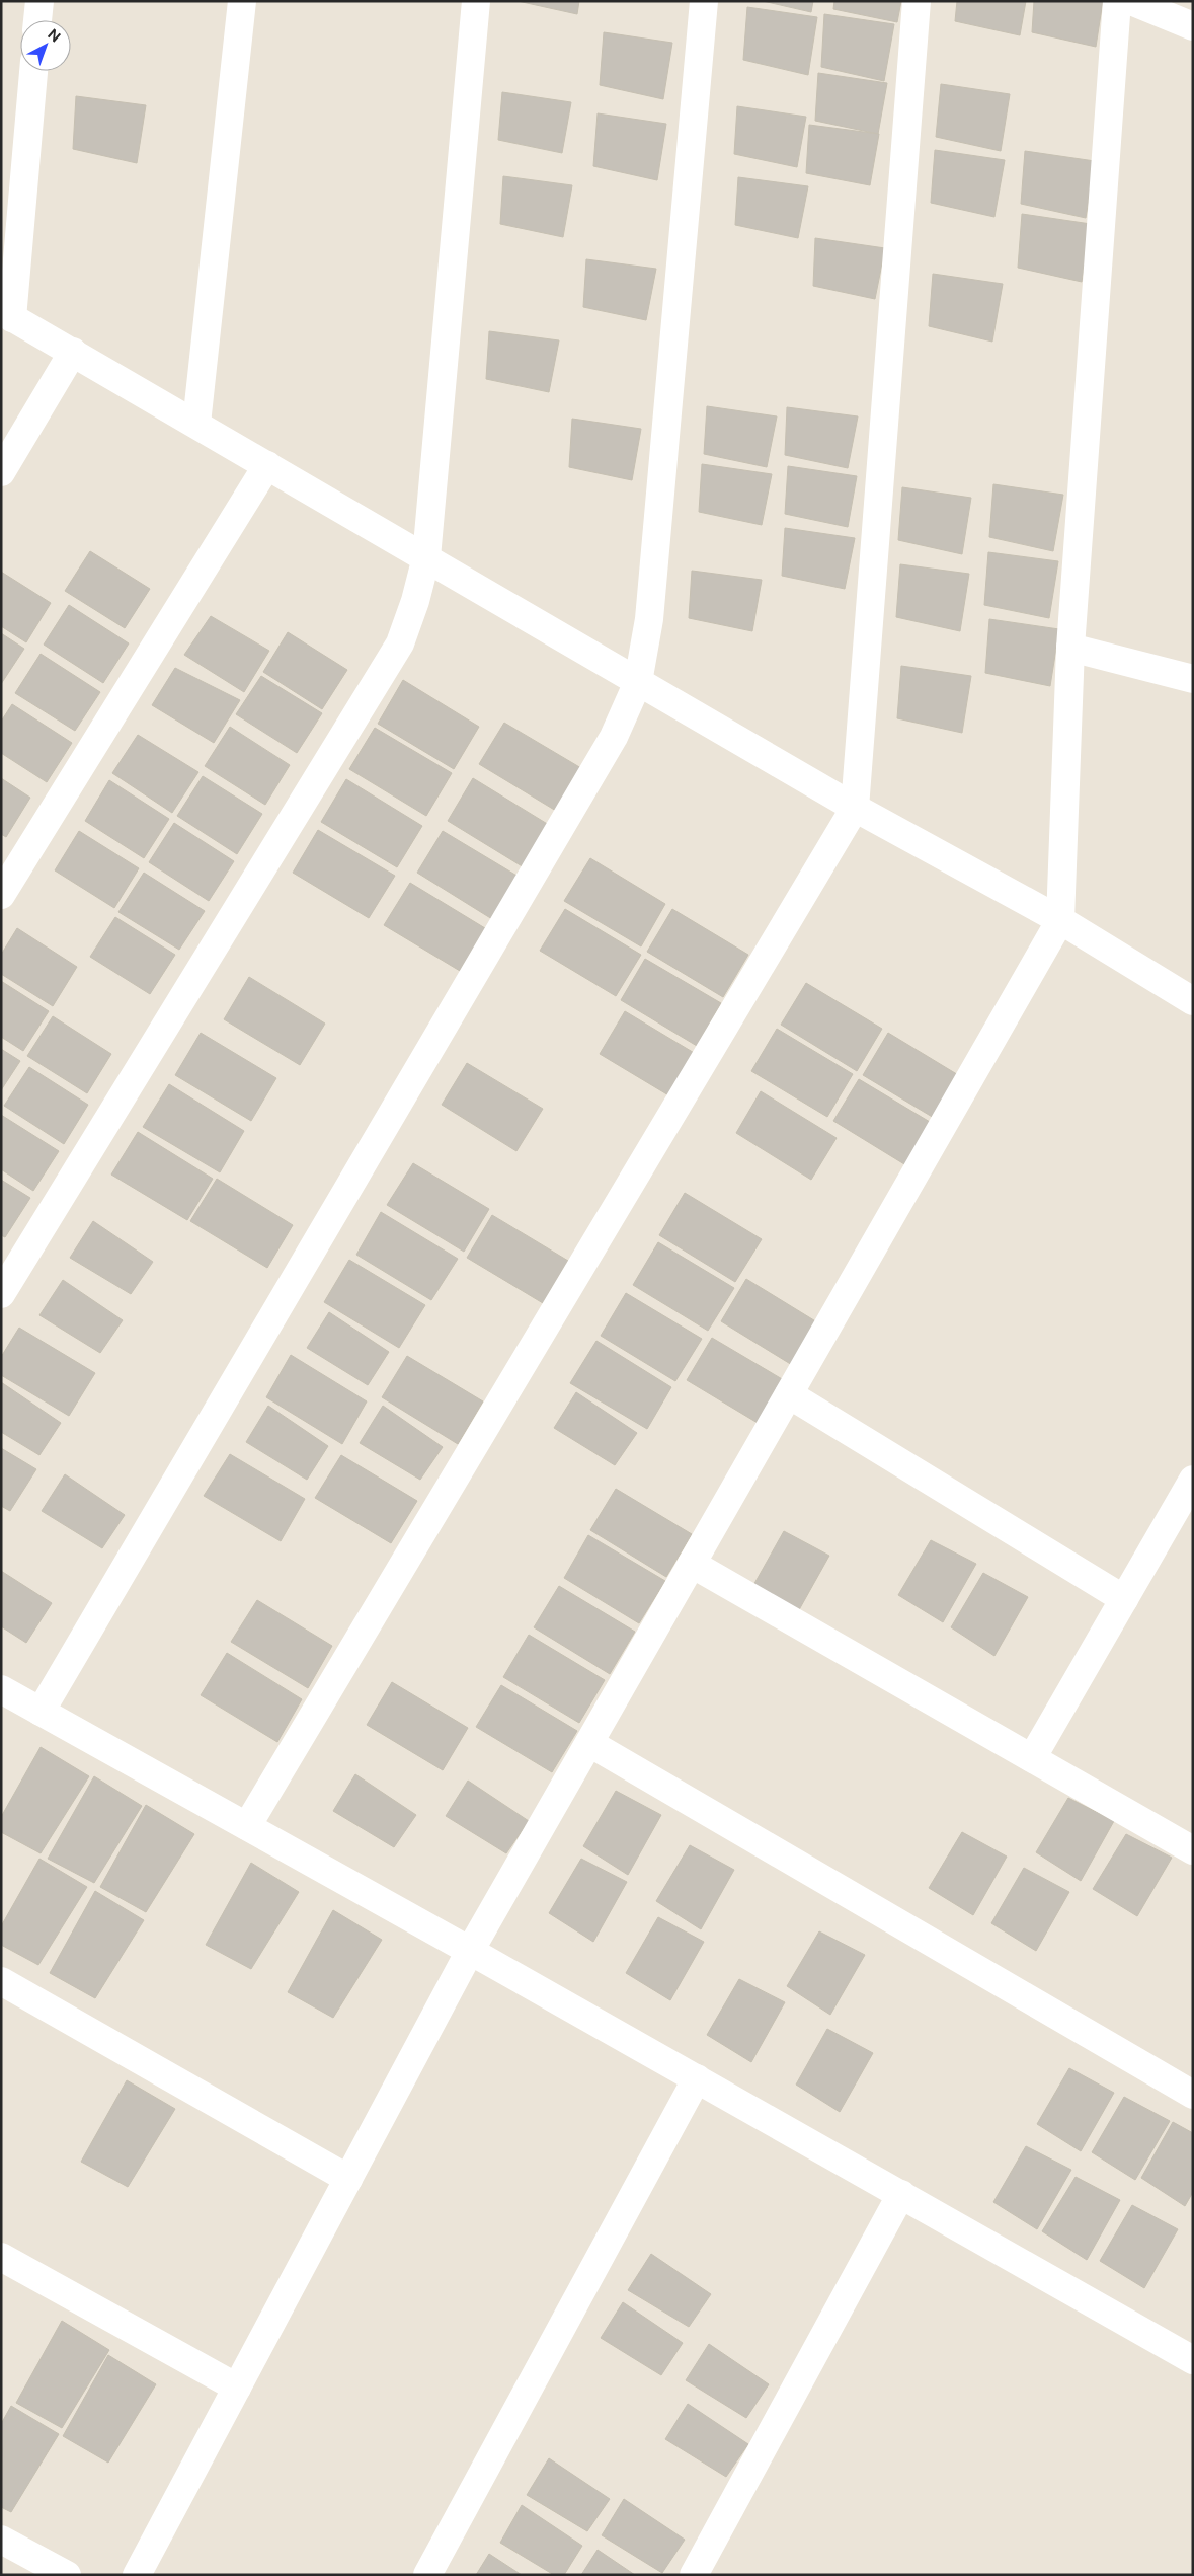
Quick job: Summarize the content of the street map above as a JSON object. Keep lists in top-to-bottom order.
{
  "north": "top right"
}
